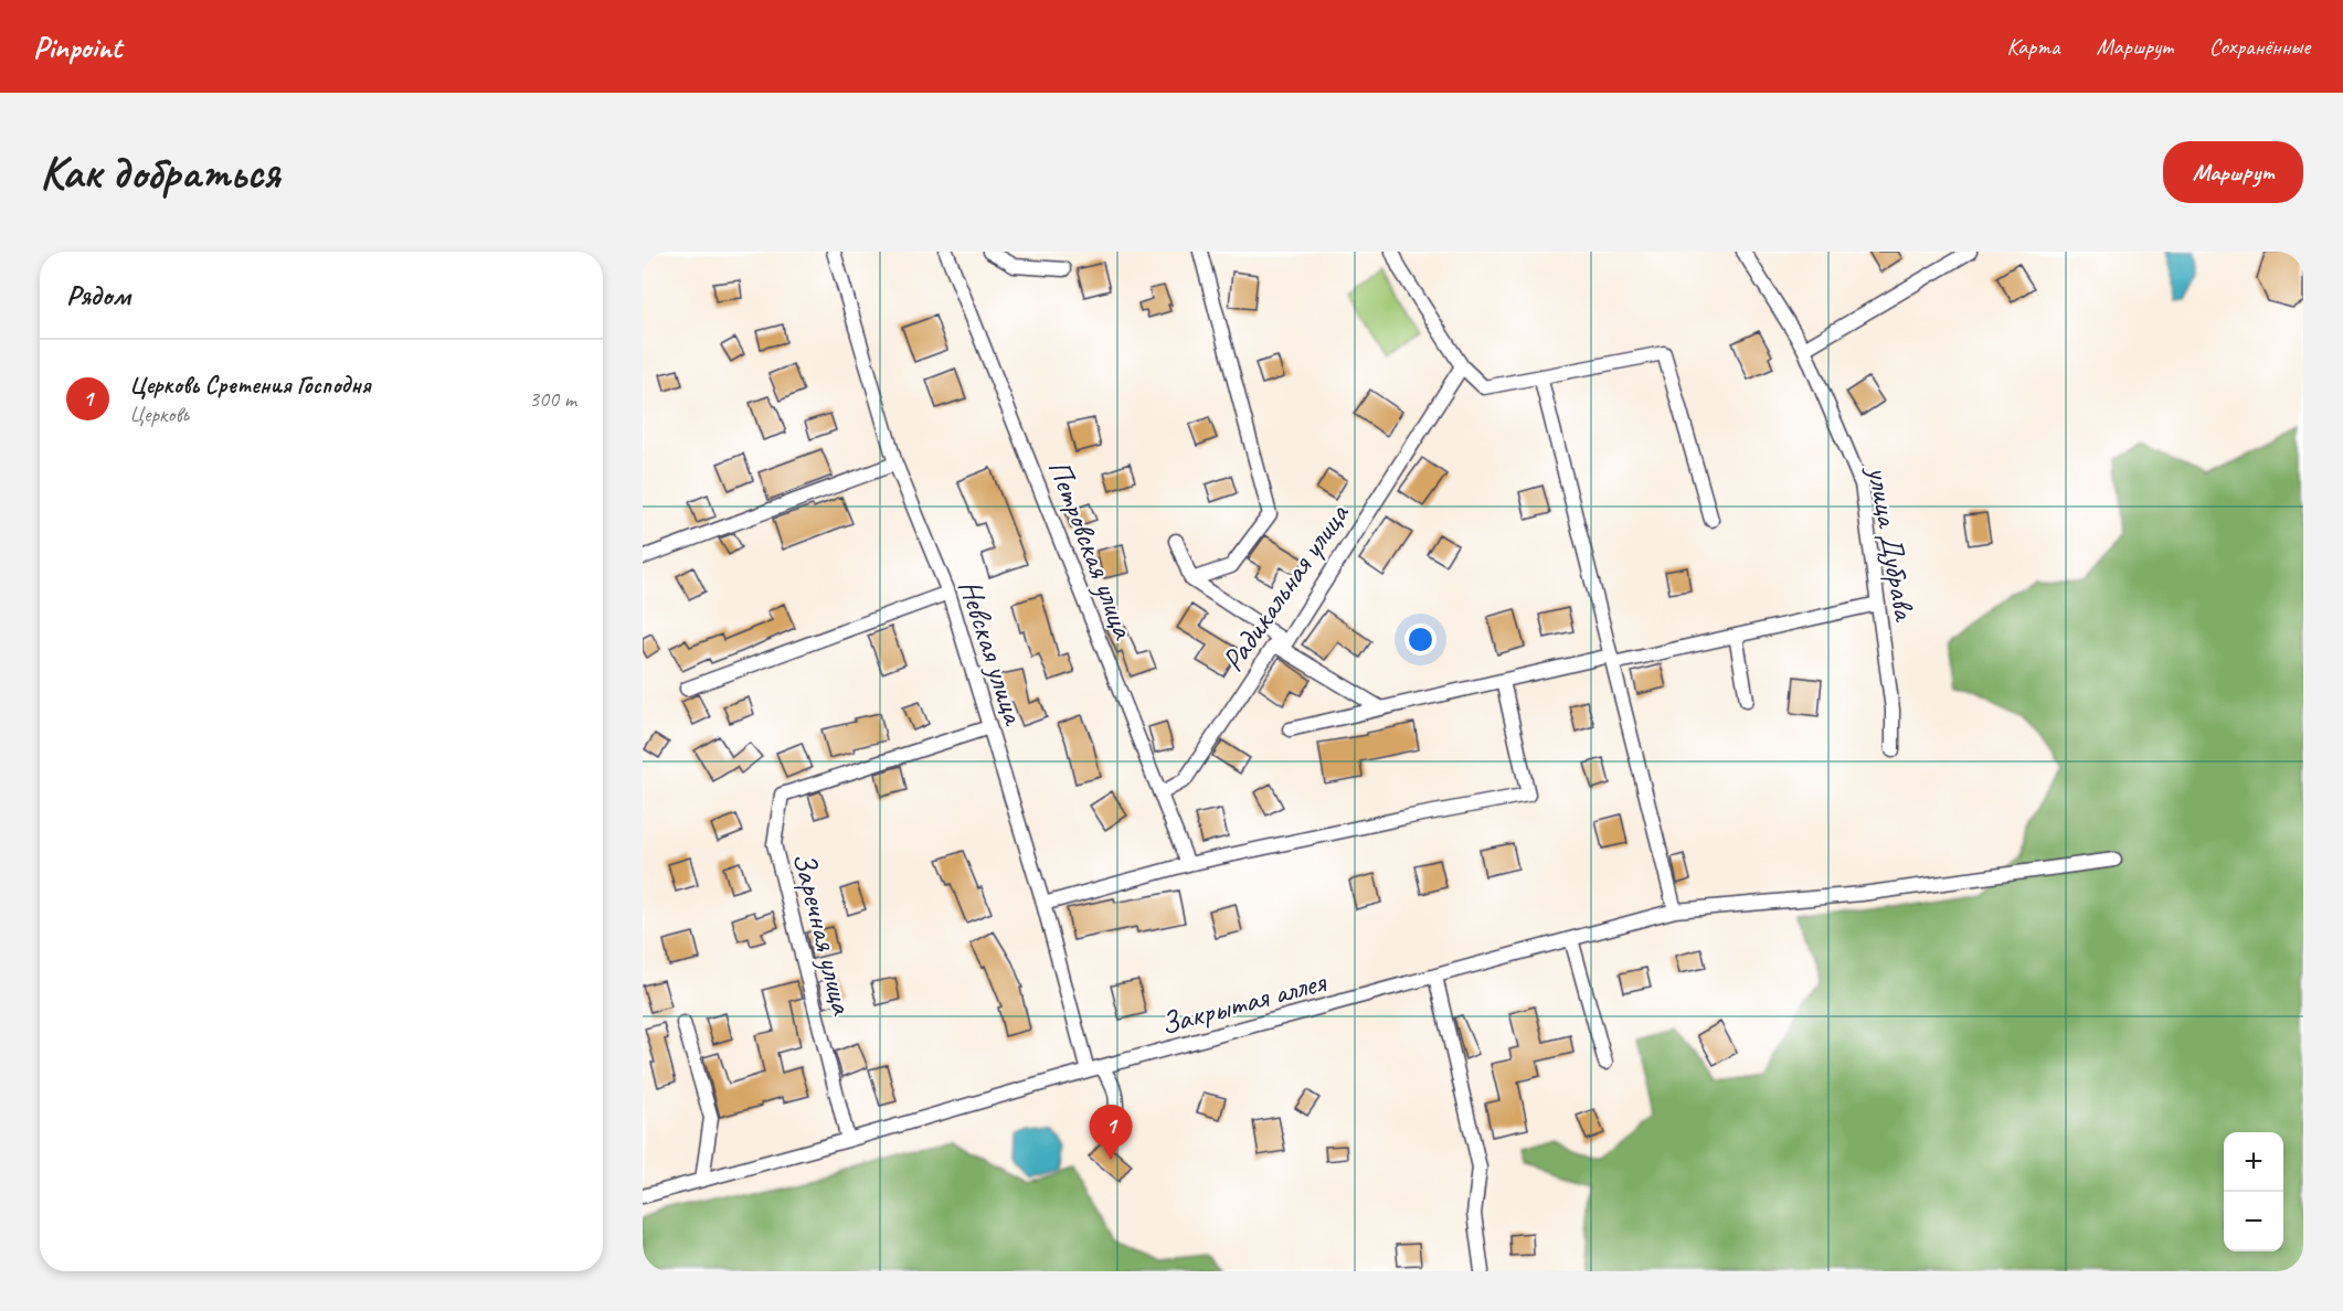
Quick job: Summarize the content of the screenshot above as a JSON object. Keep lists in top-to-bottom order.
{
  "streets": {
    "lane": [
      "улица Дубрава",
      "Петровская улица",
      "Радикальная улица",
      "Невская улица",
      "Заречная улица",
      "Закрытая аллея"
    ]
  },
  "crossings": [
    ["Петровская улица", "Радикальная улица"],
    ["Невская улица", "Заречная улица"],
    ["Невская улица", "Закрытая аллея"],
    ["Заречная улица", "Закрытая аллея"]
  ],
  "page": {
    "header": "Pinpoint",
    "nav": ["Карта", "Маршрут", "Сохранённые"],
    "buttons": "Маршрут",
    "title": "Как добраться",
    "heading": "Рядом",
    "list": [
      {
        "mark": "1",
        "name": "Церковь Сретения Господня",
        "note": "Церковь",
        "value": "300 m"
      }
    ],
    "pins": "1",
    "map_buttons": ["+", "−"]
  }
}
